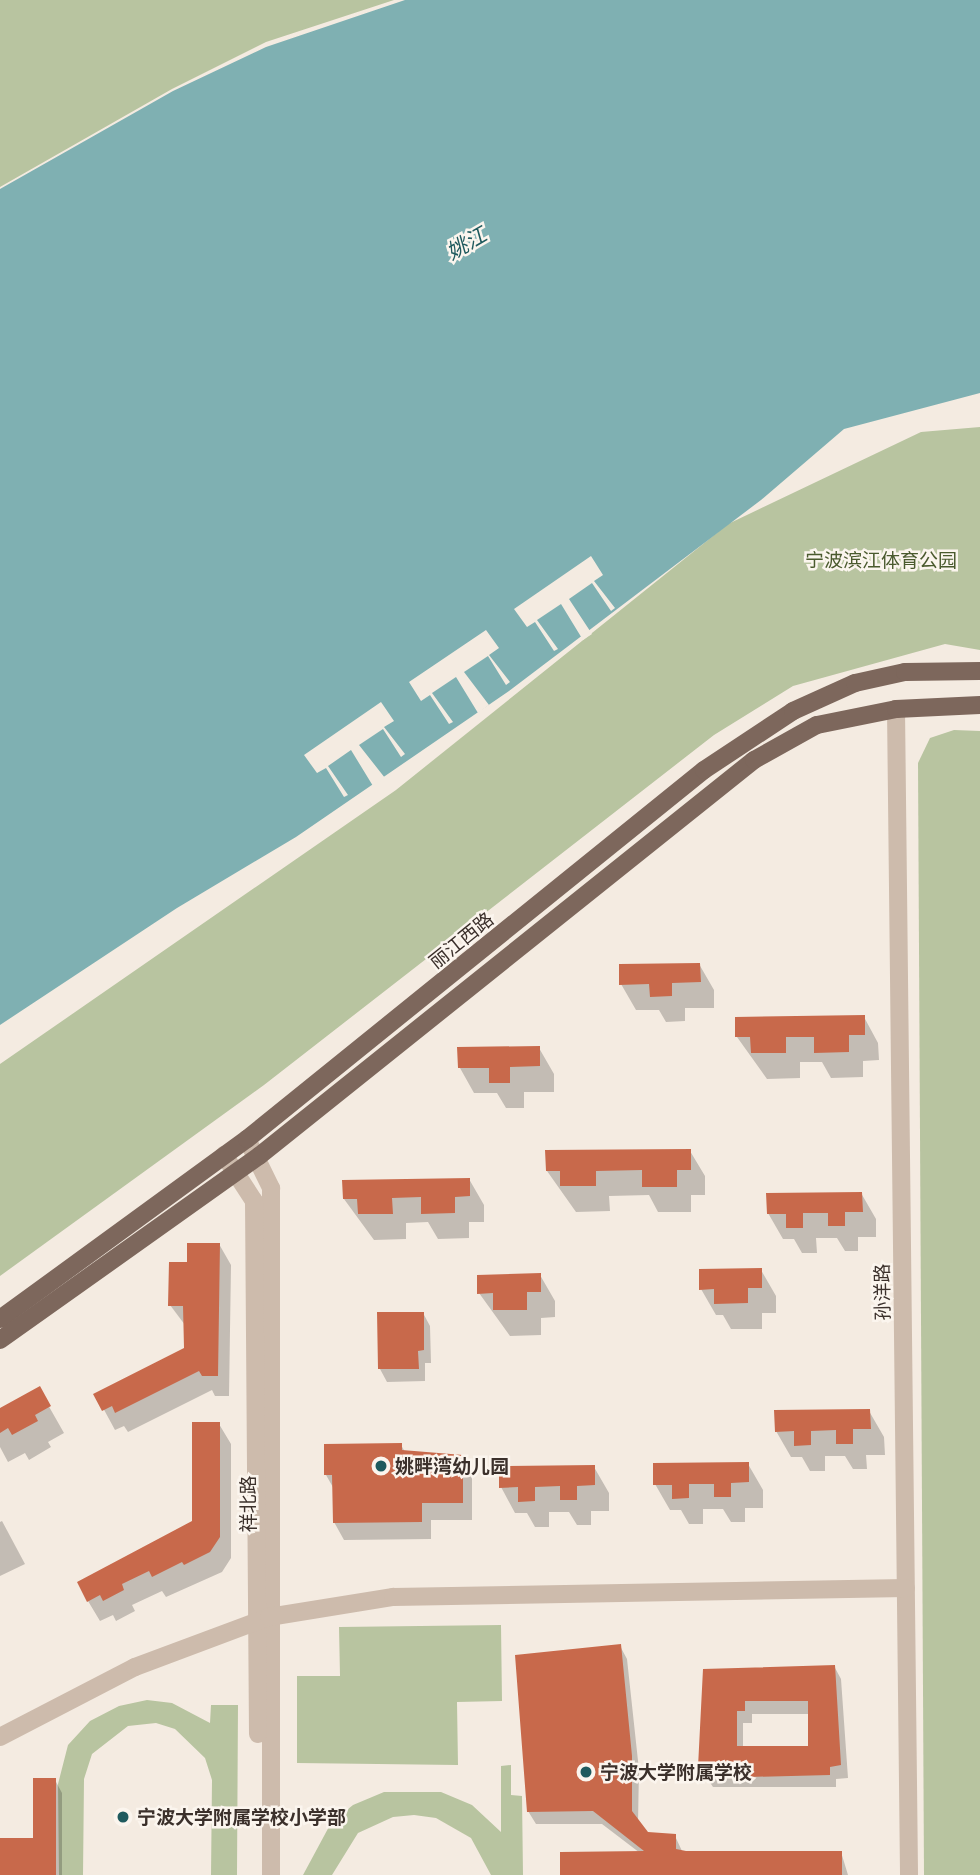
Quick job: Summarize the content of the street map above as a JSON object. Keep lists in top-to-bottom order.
{
  "streets": {
    "main road": ["丽江西路"],
    "street": ["孙洋路", "祥北路"]
  },
  "crossings": [
    ["丽江西路", "祥北路"]
  ],
  "water": ["姚江"],
  "parks": ["宁波滨江体育公园"],
  "places": ["姚畔湾幼儿园", "宁波大学附属学校", "宁波大学附属学校小学部"]
}
